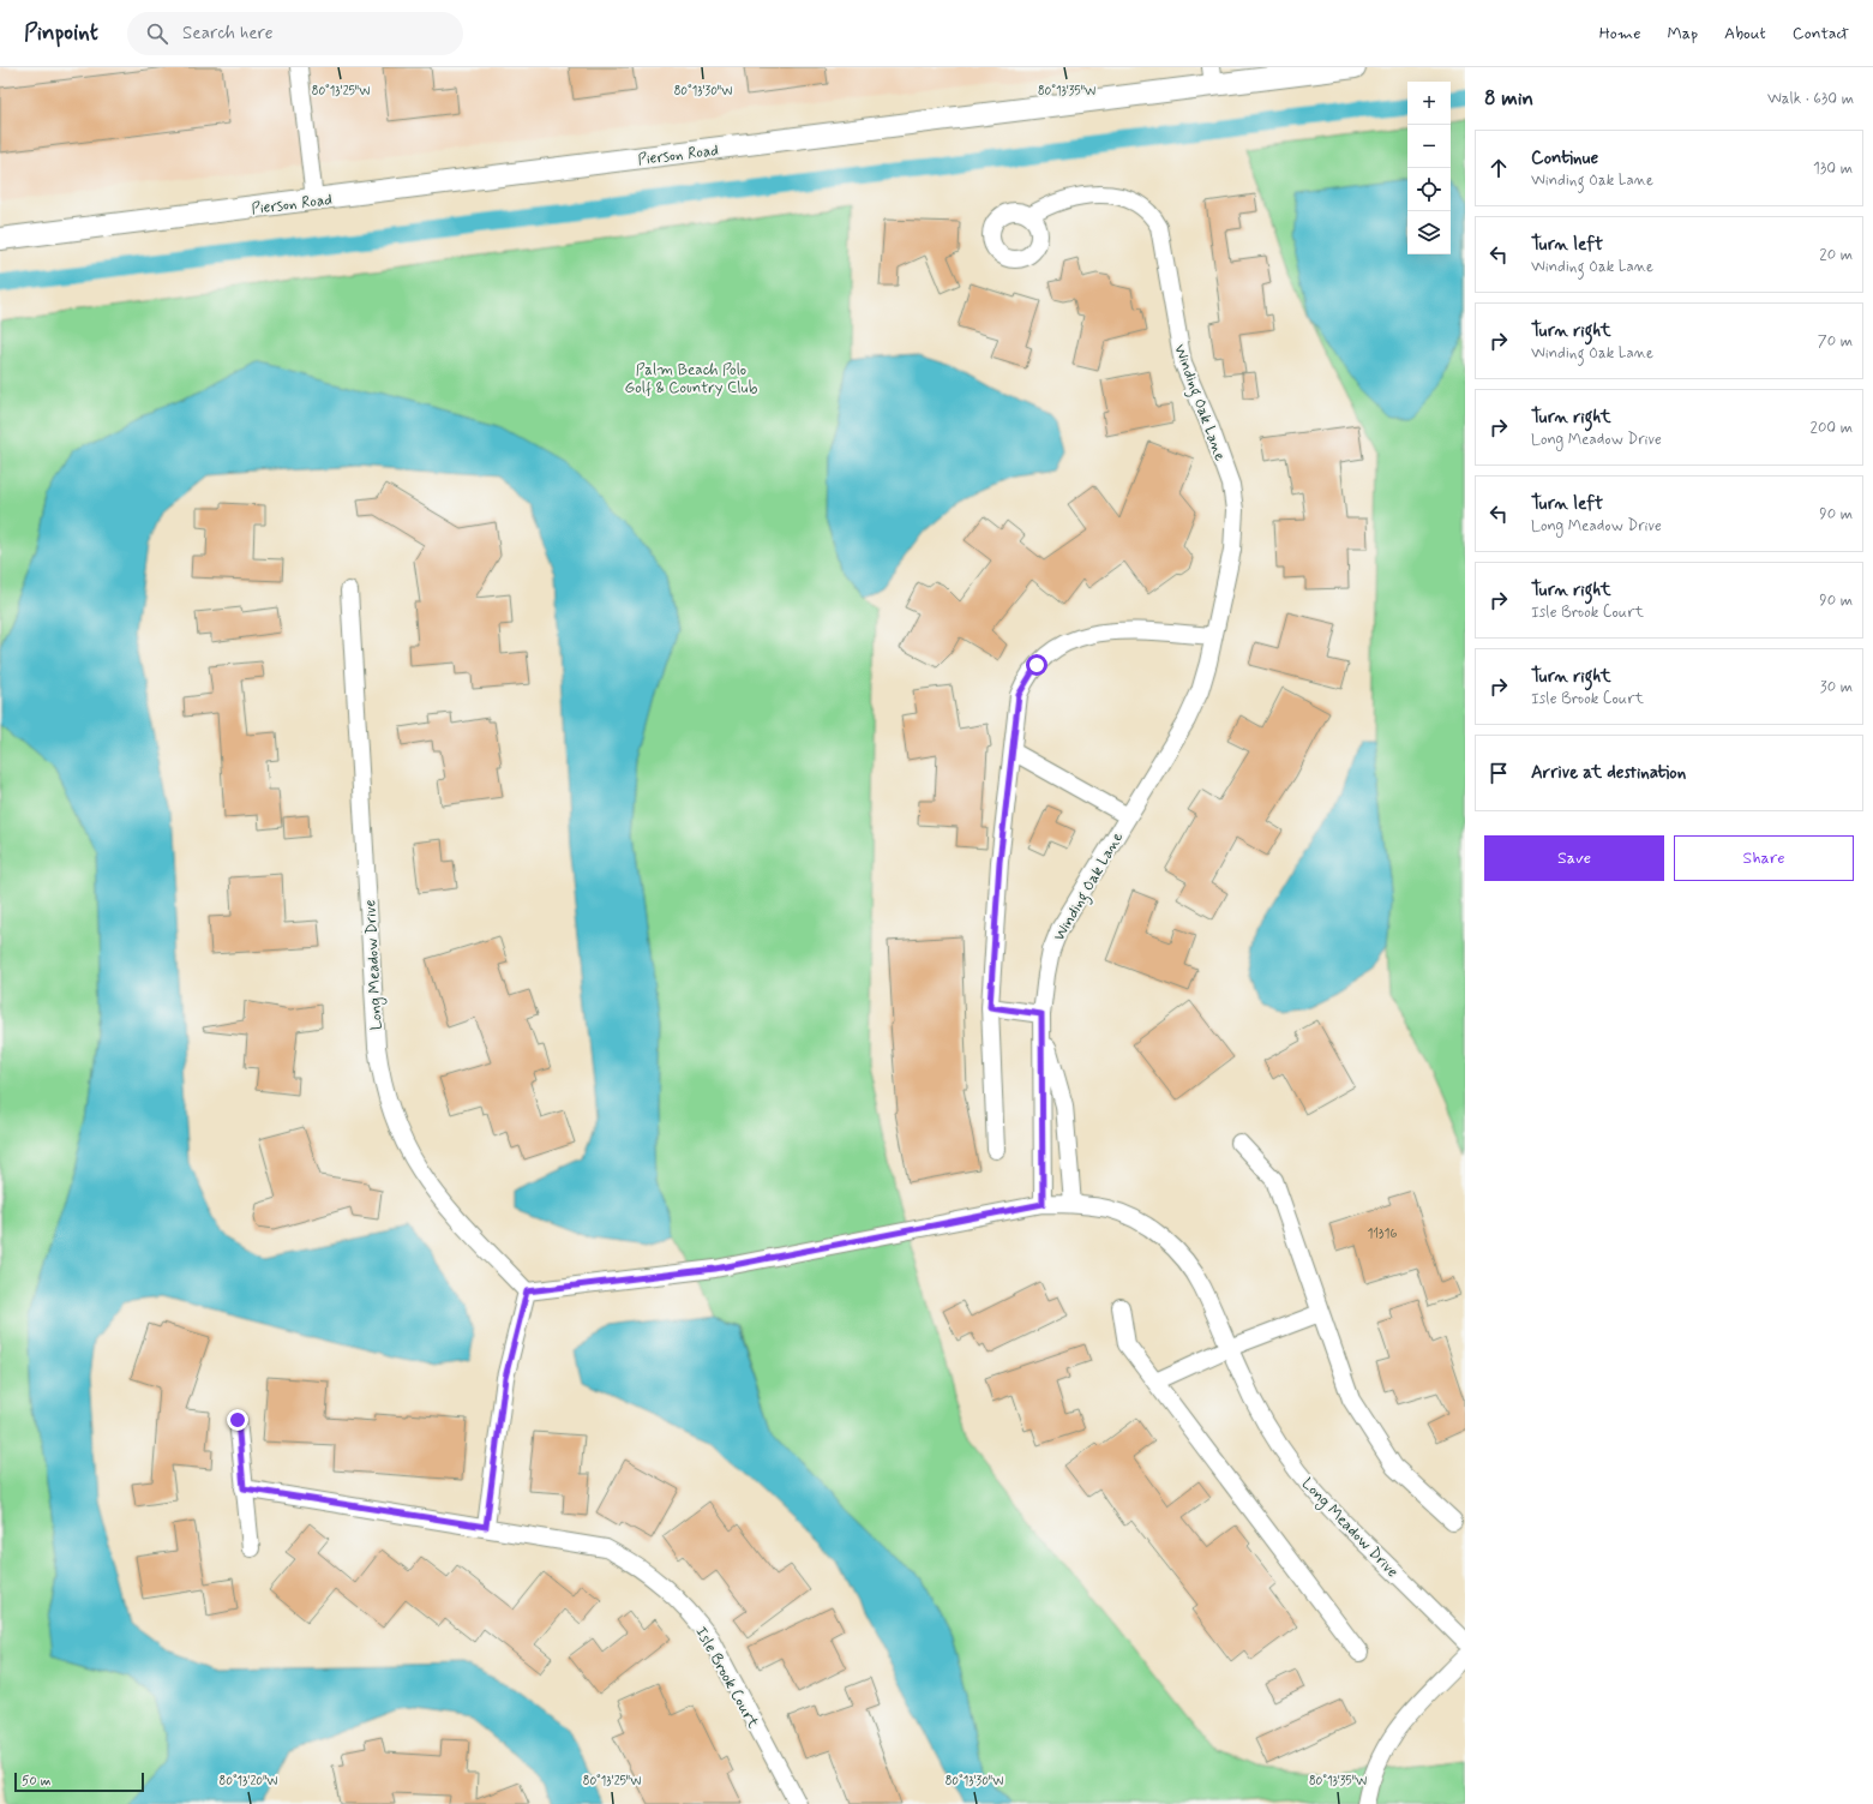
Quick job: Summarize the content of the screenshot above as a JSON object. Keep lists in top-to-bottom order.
{
  "streets": {
    "street": [
      "Pierson Road",
      "Winding Oak Lane",
      "Long Meadow Drive",
      "Isle Brook Court"
    ]
  },
  "crossings": [
    ["Winding Oak Lane", "Long Meadow Drive"]
  ],
  "parks": ["Palm Beach Polo Golf & Country Club"],
  "house_numbers": ["11316"],
  "scale_bar": "50 m",
  "page": {
    "header": "Pinpoint",
    "search": "Search here",
    "nav": [
      "Home",
      "Map",
      "About",
      "Contact"
    ],
    "heading": ["8 min", "Walk · 630 m"],
    "map_buttons": ["+", "−"],
    "list": [
      ["Continue", "Winding Oak Lane", "130 m"],
      ["Turn left", "Winding Oak Lane", "20 m"],
      ["Turn right", "Winding Oak Lane", "70 m"],
      ["Turn right", "Long Meadow Drive", "200 m"],
      ["Turn left", "Long Meadow Drive", "90 m"],
      ["Turn right", "Isle Brook Court", "90 m"],
      ["Turn right", "Isle Brook Court", "30 m"],
      "Arrive at destination"
    ],
    "buttons": ["Save", "Share"],
    "scale": "50 m"
  },
  "coordinates": [
    "80°13'25\"W",
    "80°13'30\"W",
    "80°13'35\"W",
    "80°13'20\"W"
  ]
}
